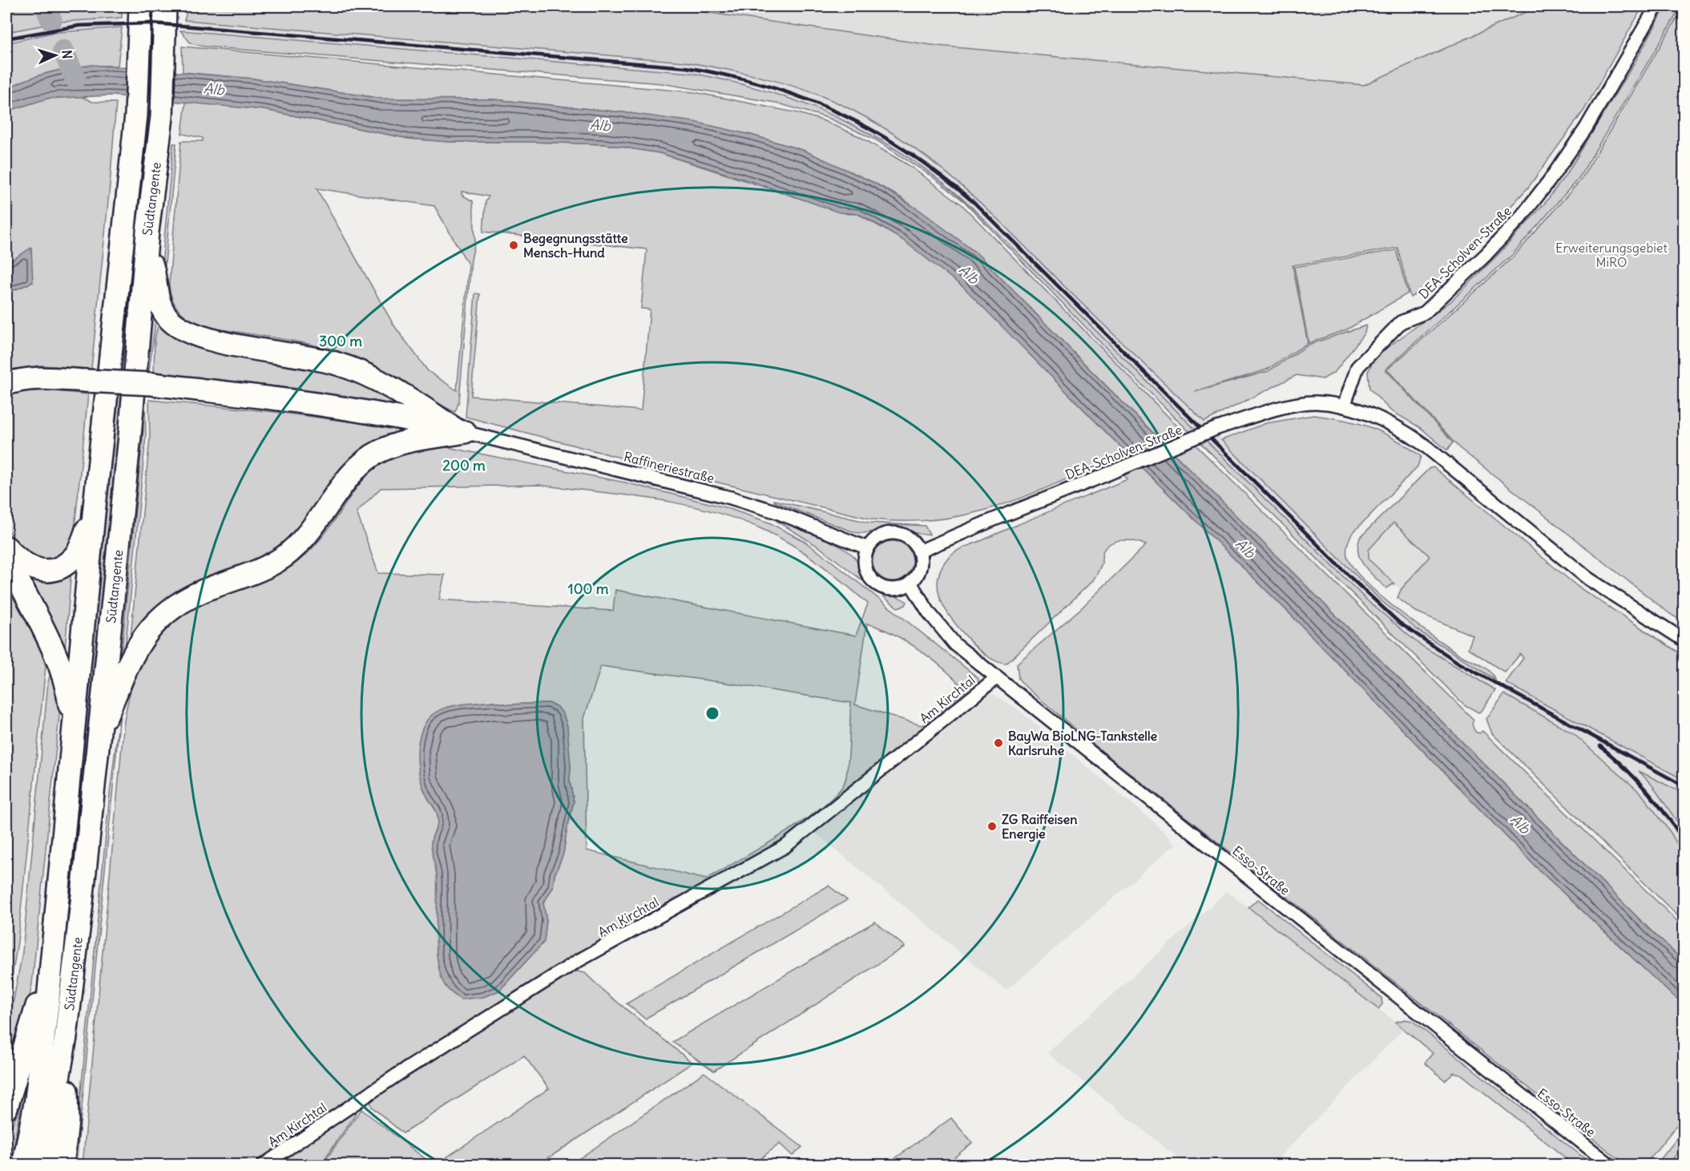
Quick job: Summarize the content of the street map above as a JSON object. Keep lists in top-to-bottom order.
{
  "streets": {
    "highway": ["Südtangente"],
    "street": [
      "DEA-Scholven-Straße",
      "Raffineriestraße",
      "Am Kirchtal",
      "Esso-Straße"
    ]
  },
  "crossings": [
    ["DEA-Scholven-Straße", "Raffineriestraße"],
    ["DEA-Scholven-Straße", "Esso-Straße"],
    ["Raffineriestraße", "Esso-Straße"],
    ["Am Kirchtal", "Esso-Straße"]
  ],
  "water": ["Alb"],
  "parks": ["Erweiterungsgebiet MiRO"],
  "places": ["Begegnungsstätte Mensch-Hund", "BayWa BioLNG-Tankstelle Karlsruhe", "ZG Raiffeisen Energie"],
  "north": "right",
  "rings": ["300 m", "200 m", "100 m"]
}
